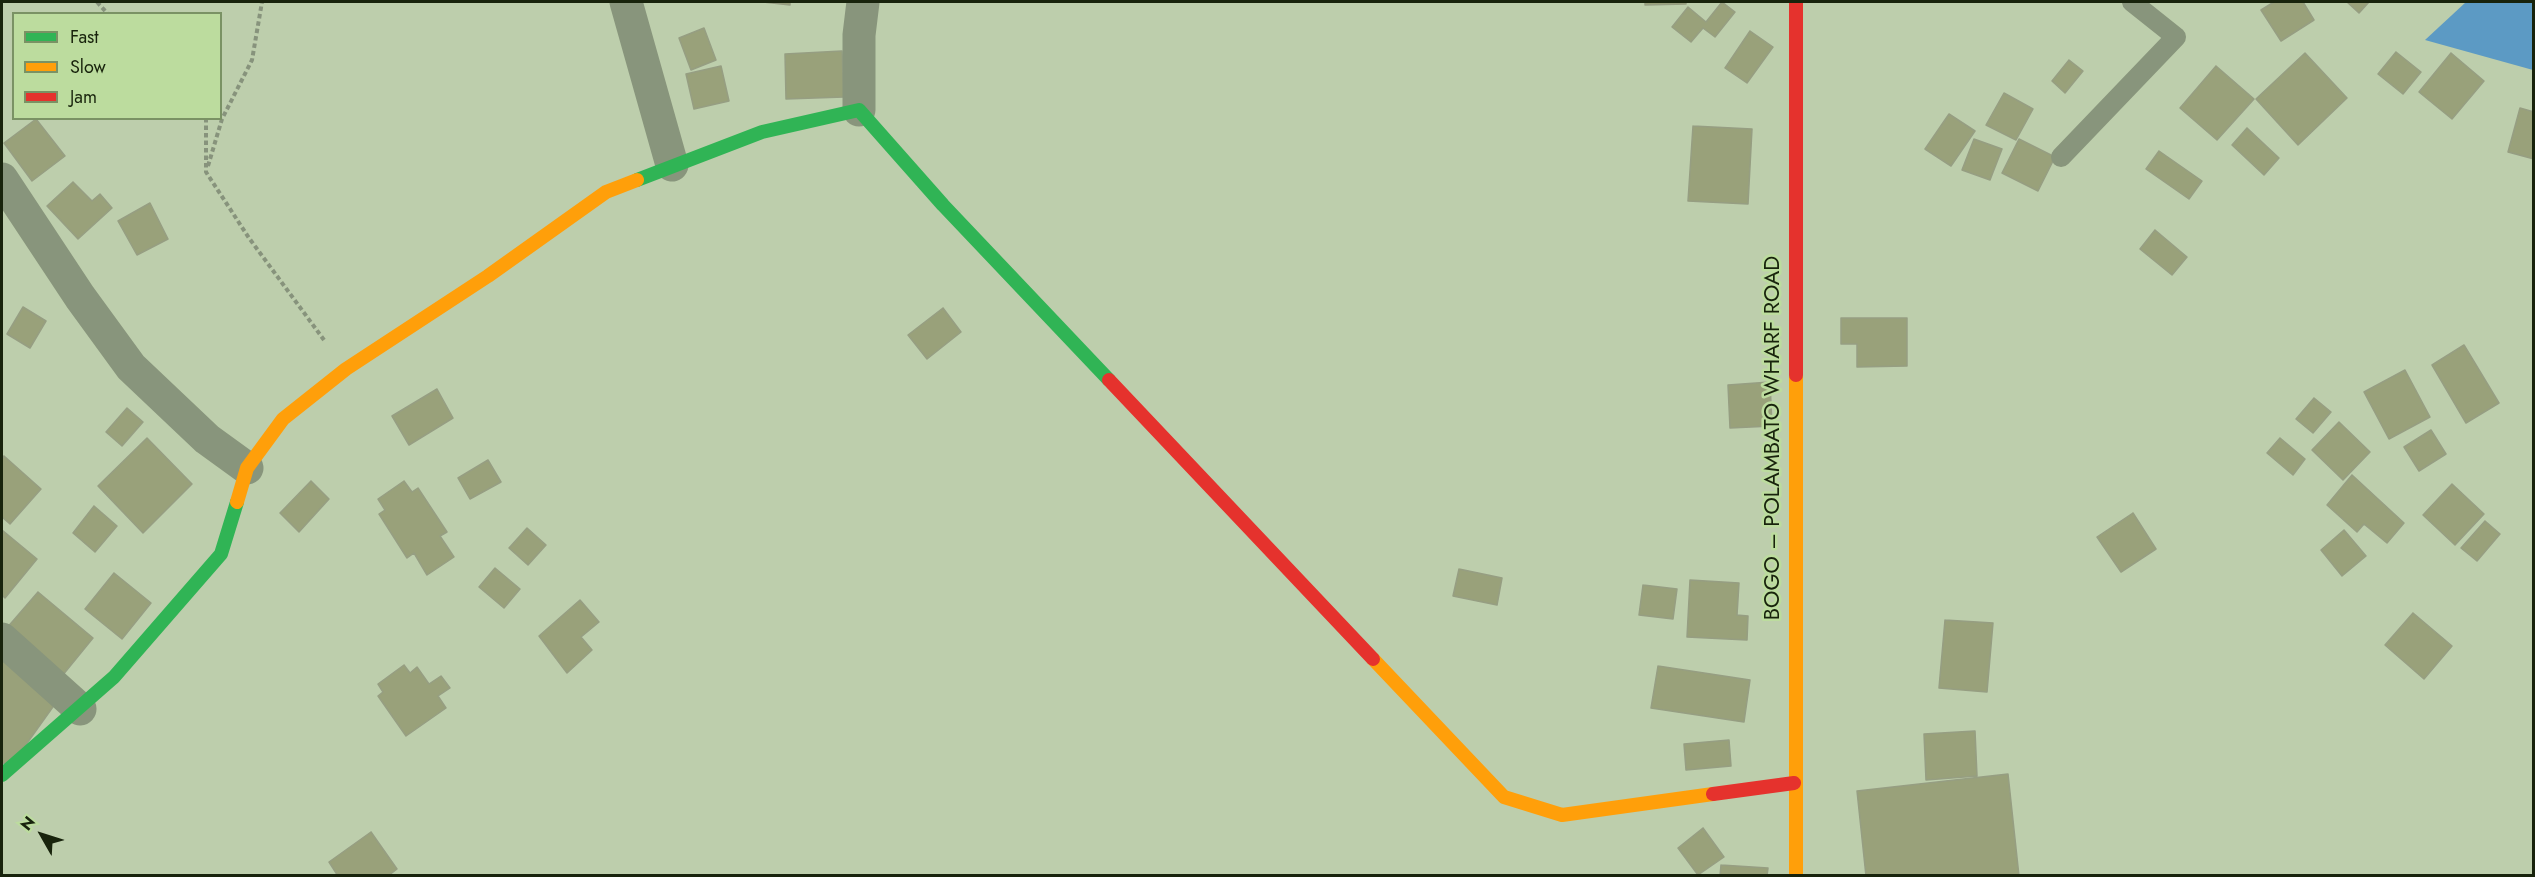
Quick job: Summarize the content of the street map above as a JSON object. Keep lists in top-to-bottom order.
{
  "streets": {
    "main road": ["BOGO – POLAMBATO WHARF ROAD"]
  },
  "legend": ["Fast", "Slow", "Jam"],
  "north": "top left"
}
